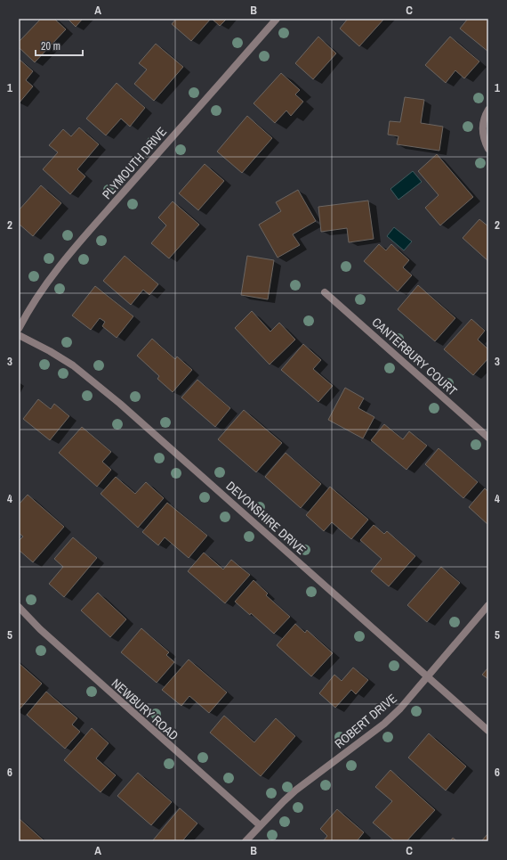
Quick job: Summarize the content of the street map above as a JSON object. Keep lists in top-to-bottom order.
{
  "streets": {
    "street": [
      "PLYMOUTH DRIVE",
      "CANTERBURY COURT",
      "DEVONSHIRE DRIVE",
      "NEWBURY ROAD",
      "ROBERT DRIVE"
    ]
  },
  "crossings": [
    ["DEVONSHIRE DRIVE", "ROBERT DRIVE"],
    ["NEWBURY ROAD", "ROBERT DRIVE"]
  ],
  "scale_bar": "20 m",
  "grid": {
    "columns": ["A", "B", "C"],
    "rows": [
      "1",
      "2",
      "3",
      "4",
      "5",
      "6"
    ]
  }
}
